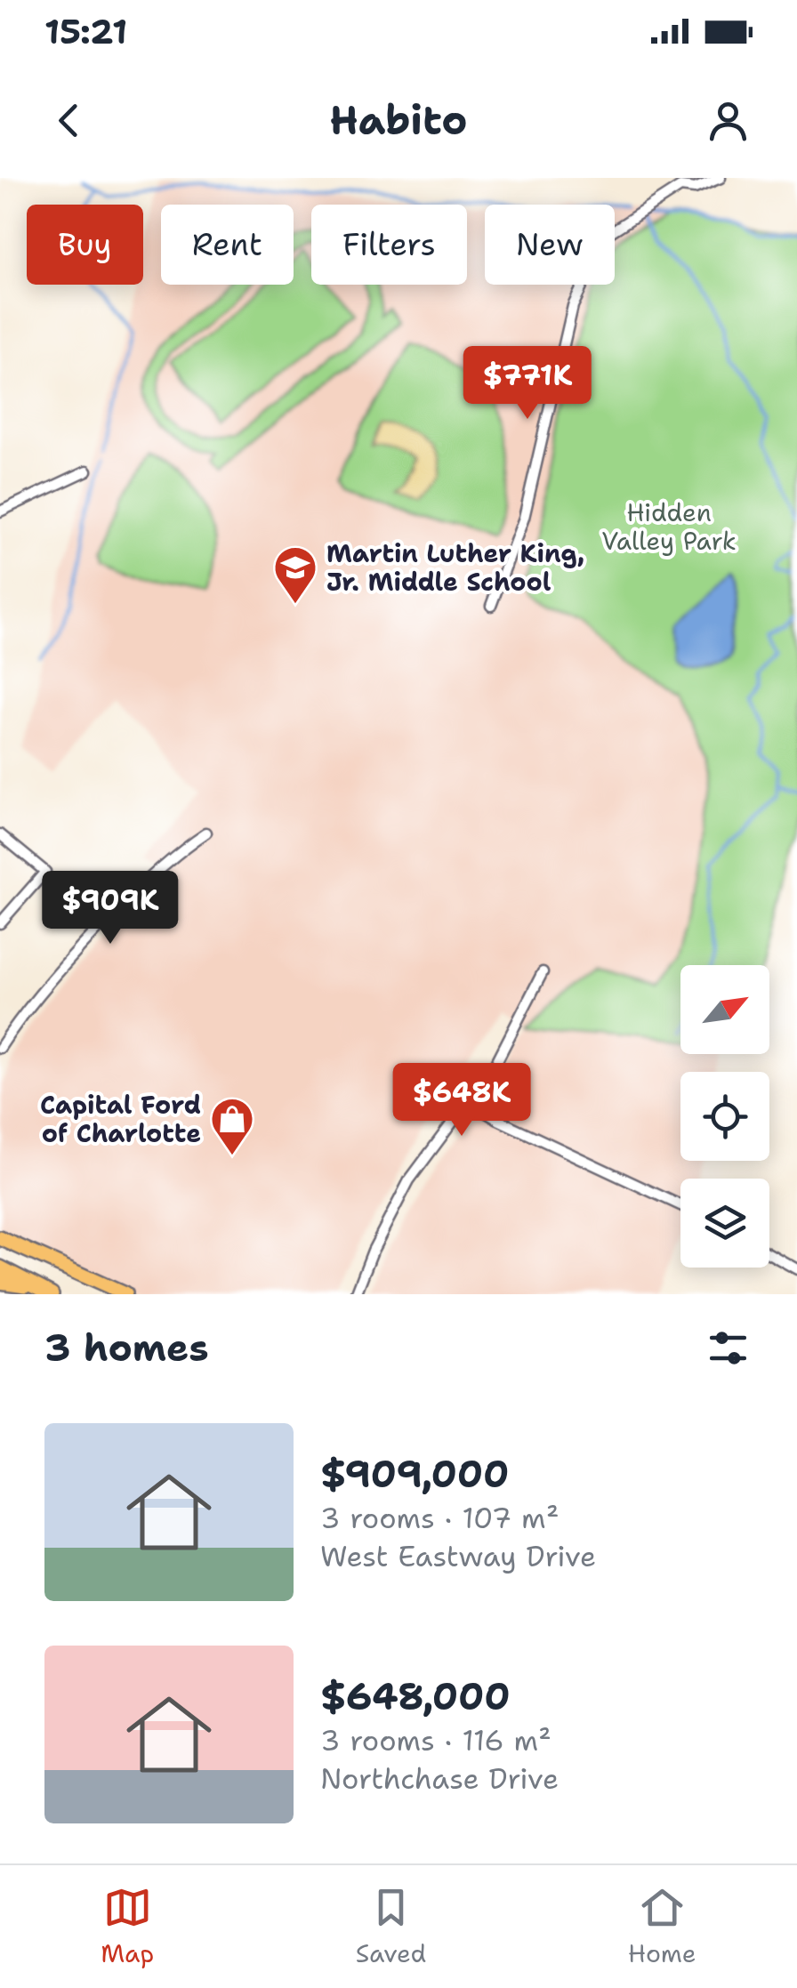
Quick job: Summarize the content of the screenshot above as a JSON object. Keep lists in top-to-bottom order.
{
  "parks": ["Hidden Valley Park"],
  "places": {
    "school or university": ["Martin Luther King, Jr. Middle School"],
    "shop": ["Capital Ford of Charlotte"]
  },
  "north": "top right",
  "page": {
    "status": "15:21",
    "header": "Habito",
    "chip": [
      "Buy",
      "Rent",
      "Filters",
      "New"
    ],
    "price": ["$771K", "$909K", "$648K"],
    "heading": "3 homes",
    "list": [
      {
        "name": "$909,000",
        "note": "3 rooms · 107 m² · West Eastway Drive"
      },
      {
        "name": "$648,000",
        "note": "3 rooms · 116 m² · Northchase Drive"
      }
    ],
    "tabs": ["Map", "Saved", "Home"]
  }
}
